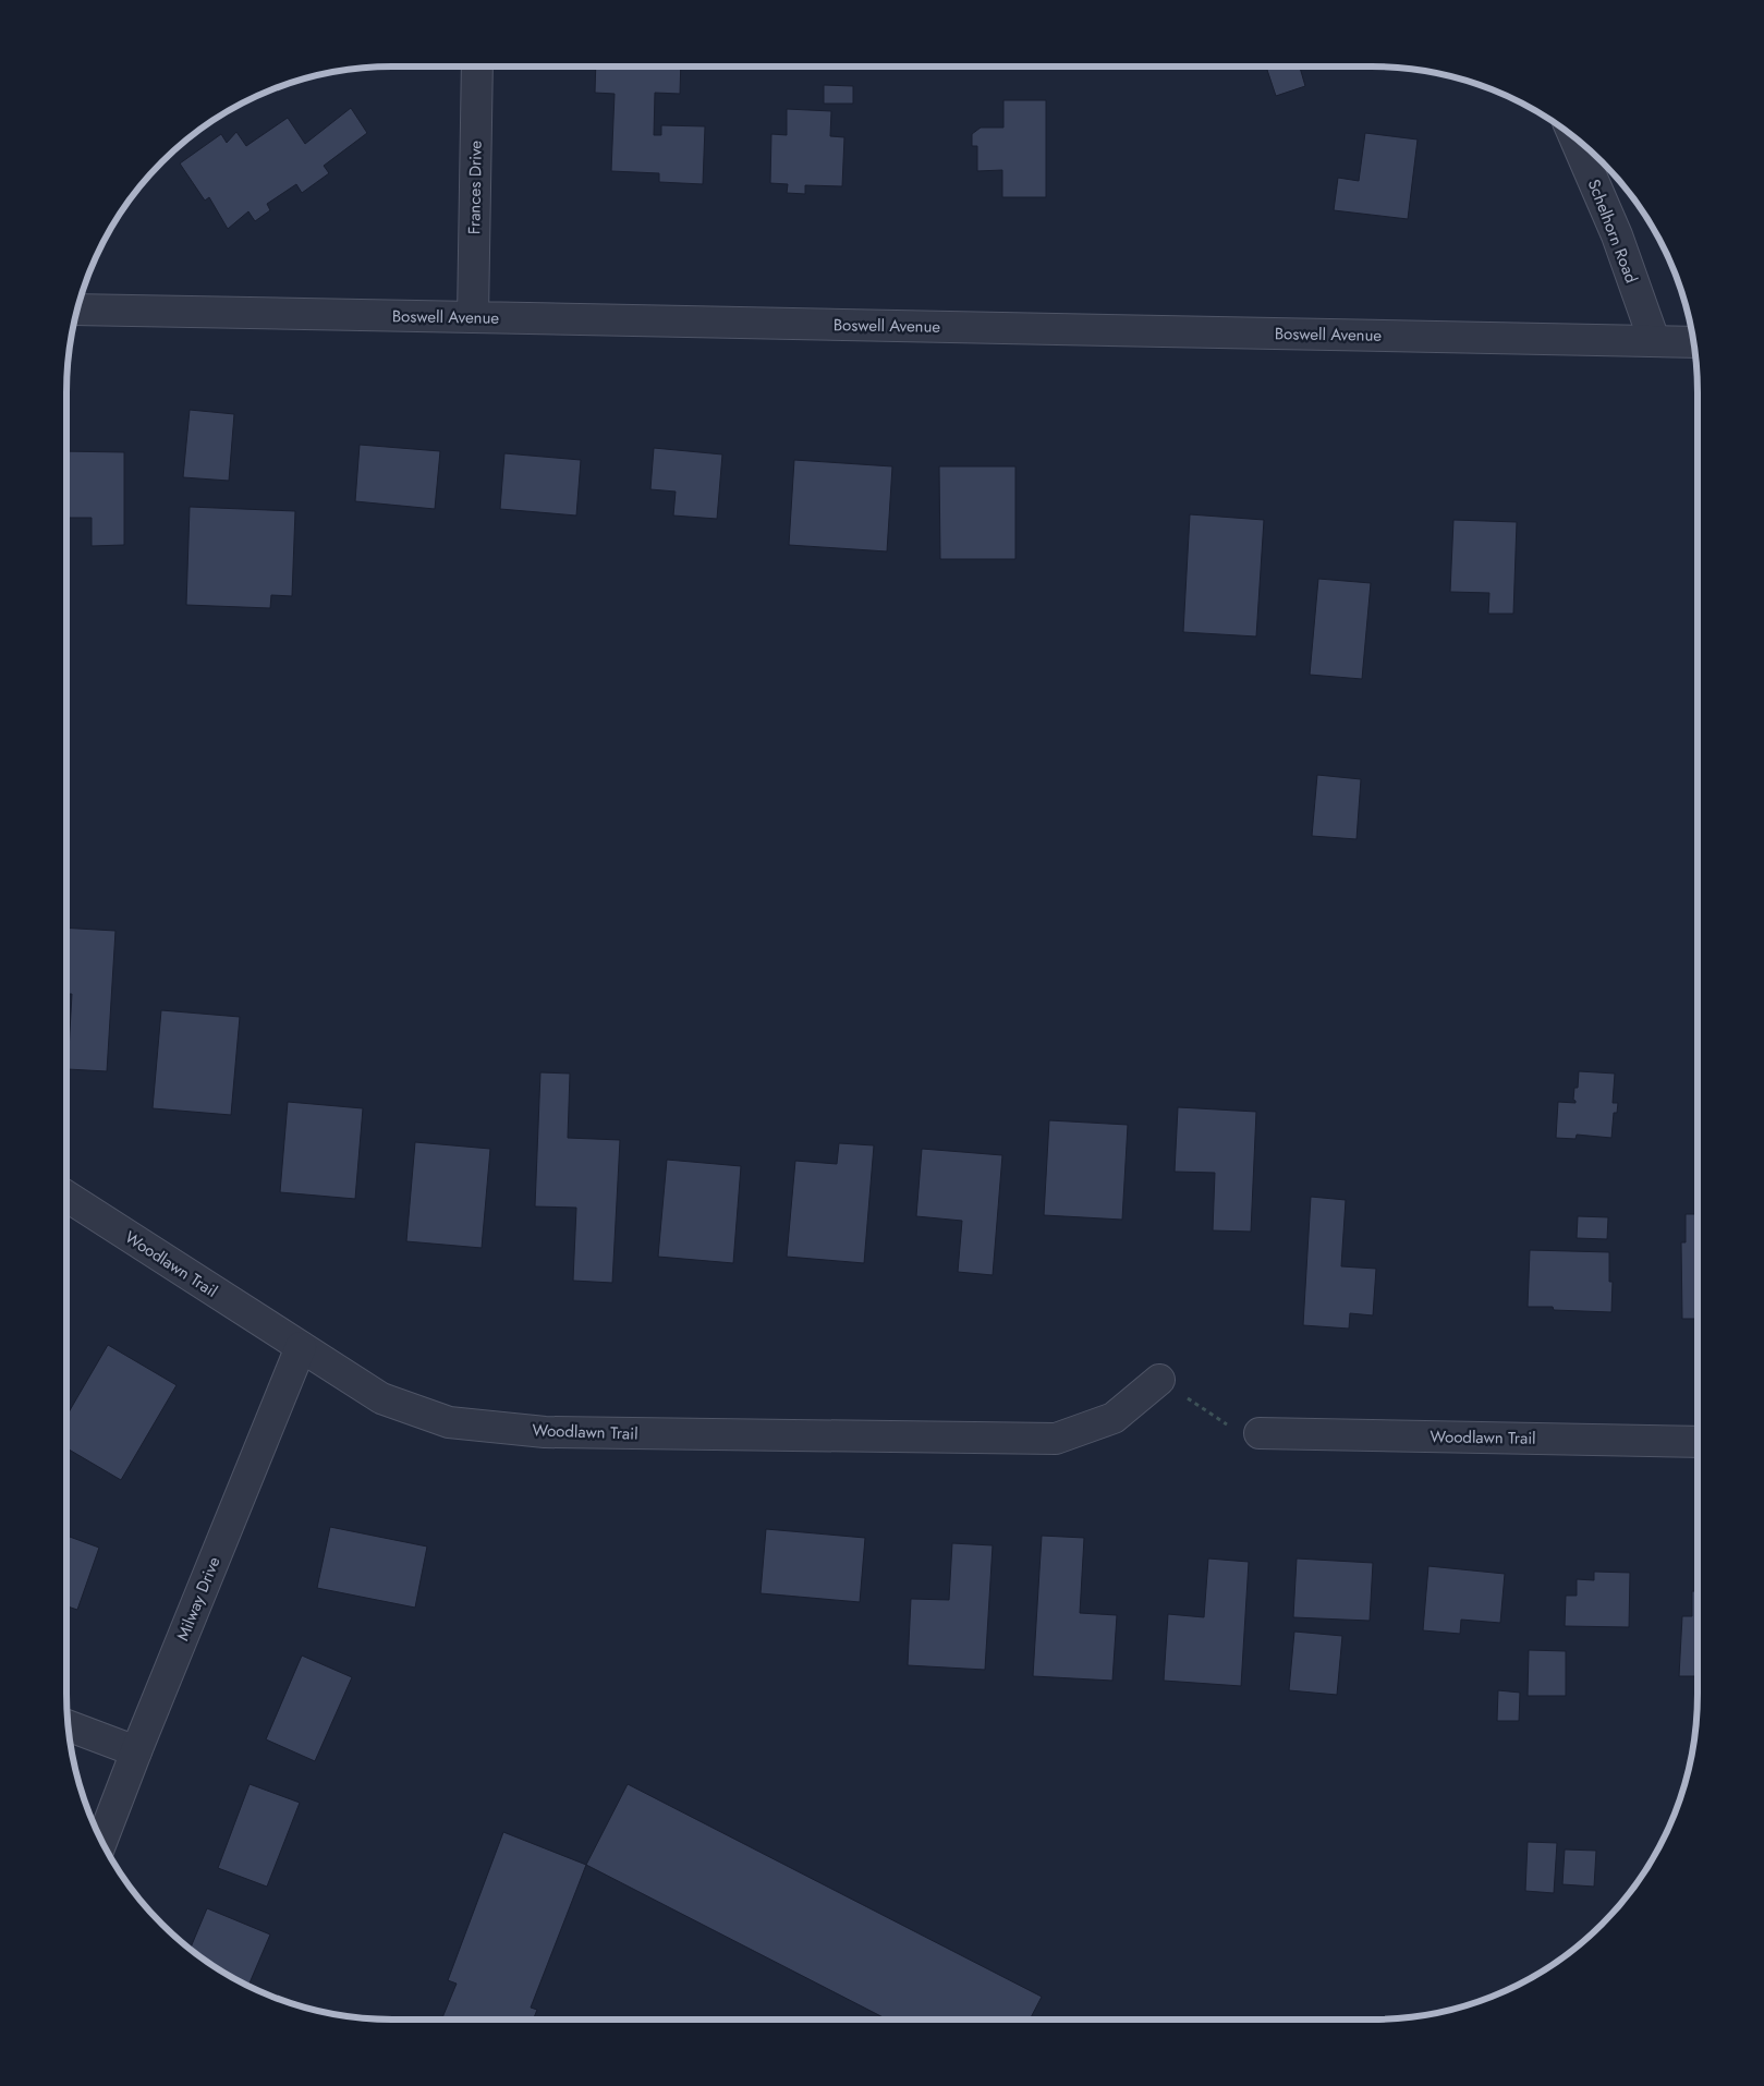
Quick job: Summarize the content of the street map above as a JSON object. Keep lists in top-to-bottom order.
{
  "streets": {
    "street": [
      "Frances Drive",
      "Schelhorn Road",
      "Boswell Avenue",
      "Woodlawn Trail",
      "Milway Drive"
    ]
  },
  "crossings": [
    ["Frances Drive", "Boswell Avenue"],
    ["Schelhorn Road", "Boswell Avenue"],
    ["Woodlawn Trail", "Milway Drive"]
  ]
}
